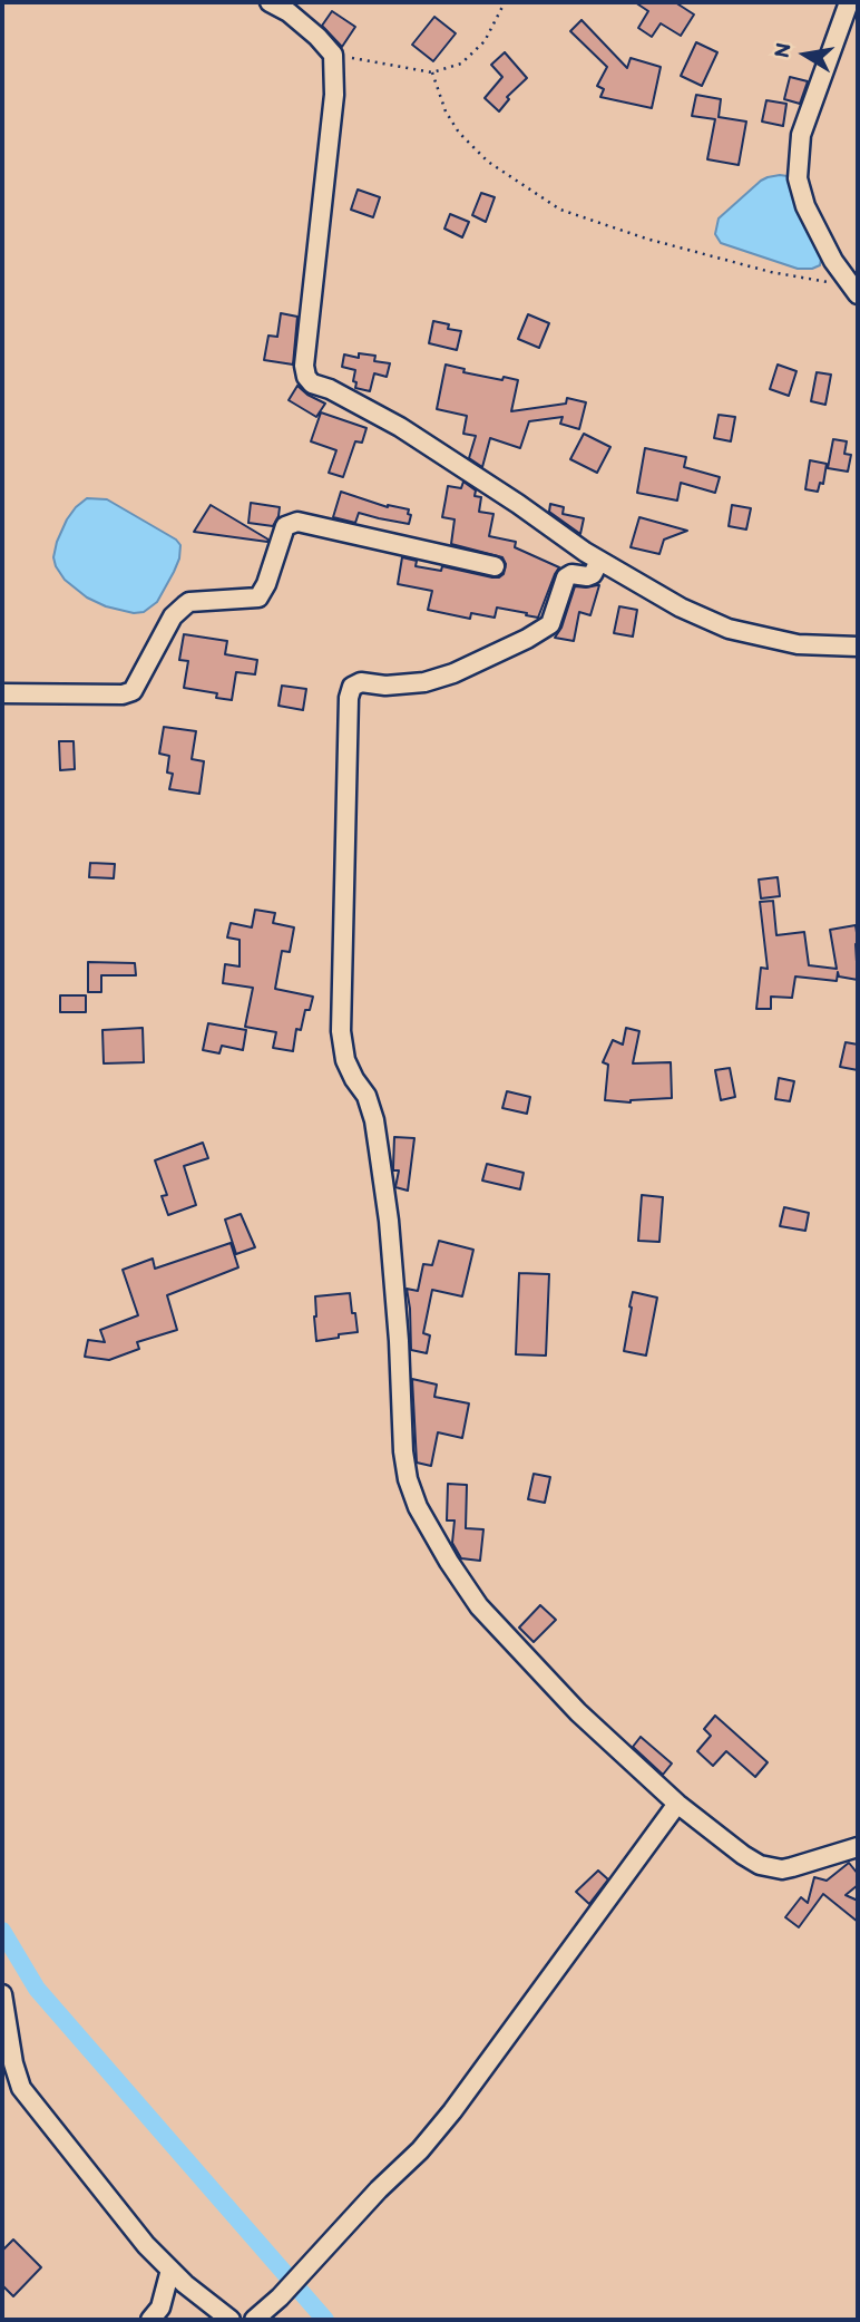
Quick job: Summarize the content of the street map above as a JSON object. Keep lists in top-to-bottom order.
{
  "north": "left"
}
